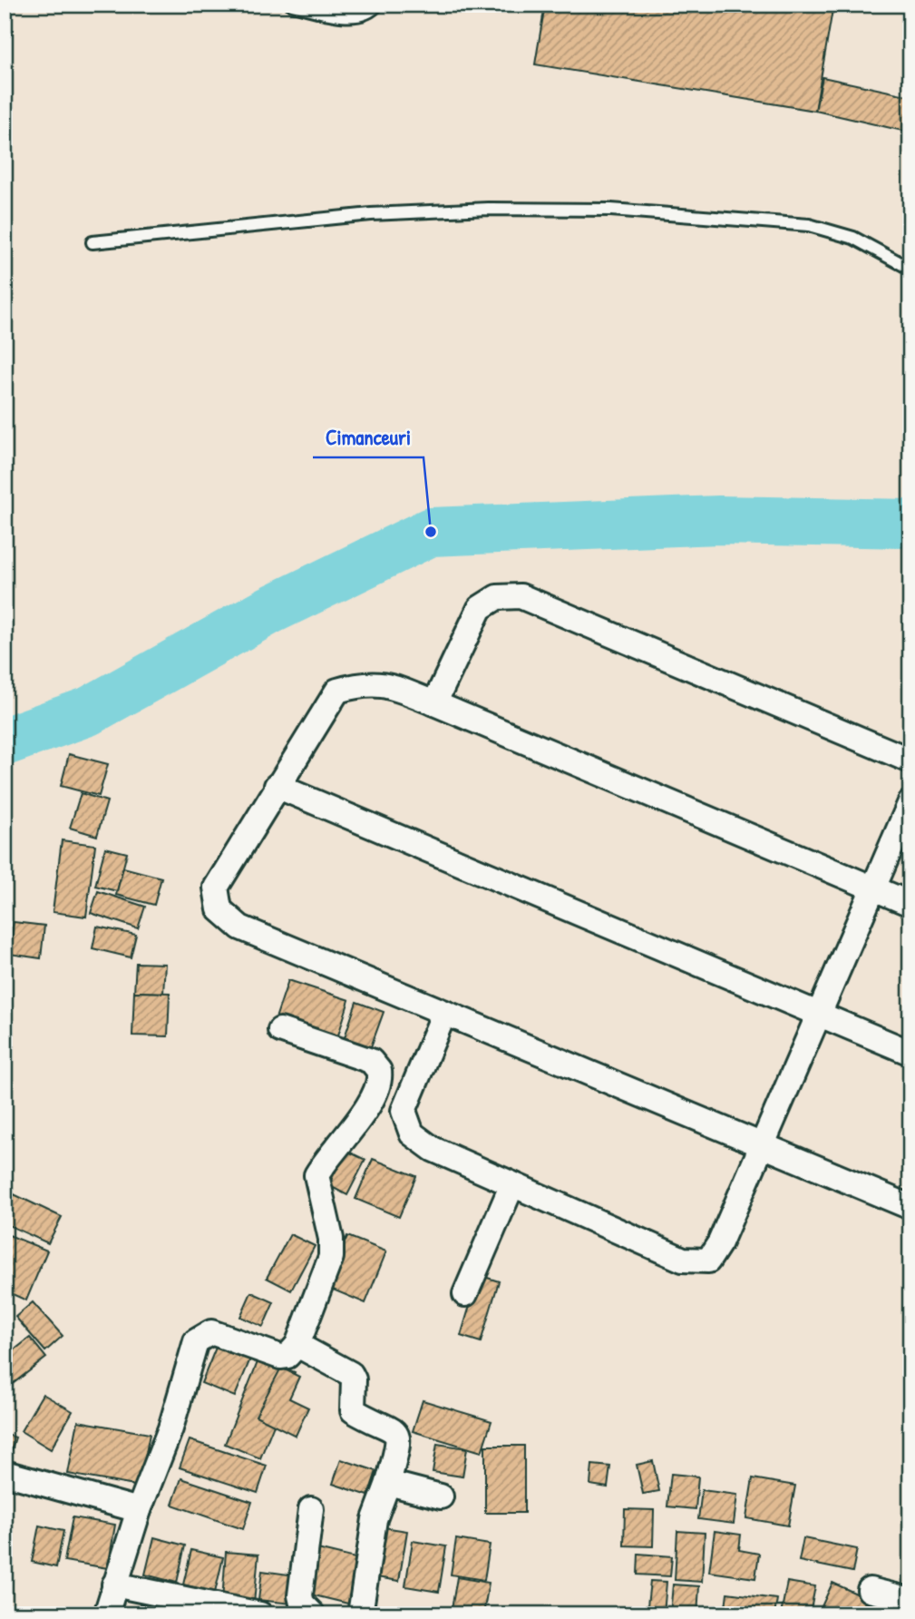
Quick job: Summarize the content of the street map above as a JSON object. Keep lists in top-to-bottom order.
{
  "places": ["Cimanceuri"]
}
